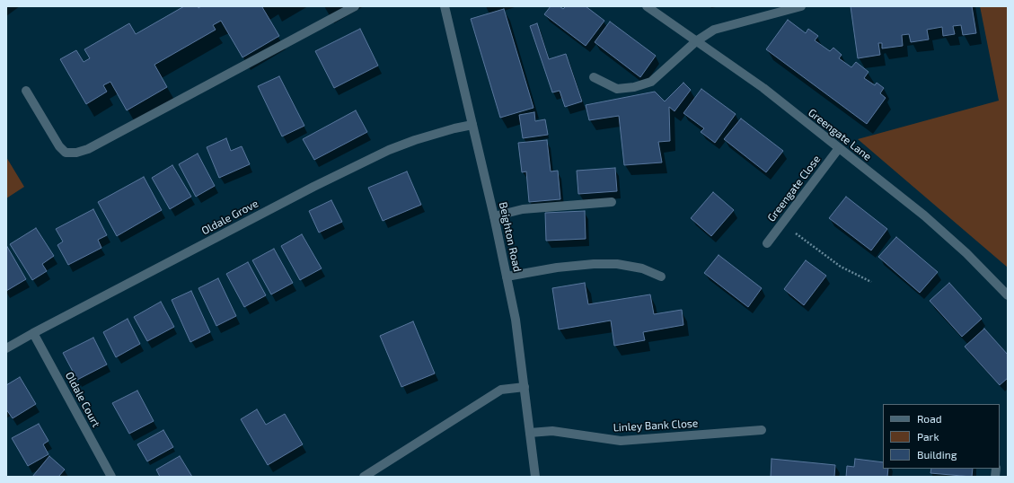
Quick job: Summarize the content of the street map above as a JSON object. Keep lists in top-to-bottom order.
{
  "streets": {
    "street": [
      "Greengate Lane",
      "Greengate Close",
      "Oldale Grove",
      "Beighton Road",
      "Oldale Court",
      "Linley Bank Close"
    ]
  },
  "crossings": [
    ["Greengate Lane", "Greengate Close"],
    ["Oldale Grove", "Beighton Road"],
    ["Oldale Grove", "Oldale Court"],
    ["Beighton Road", "Linley Bank Close"]
  ],
  "legend": ["Road", "Park", "Building"]
}
